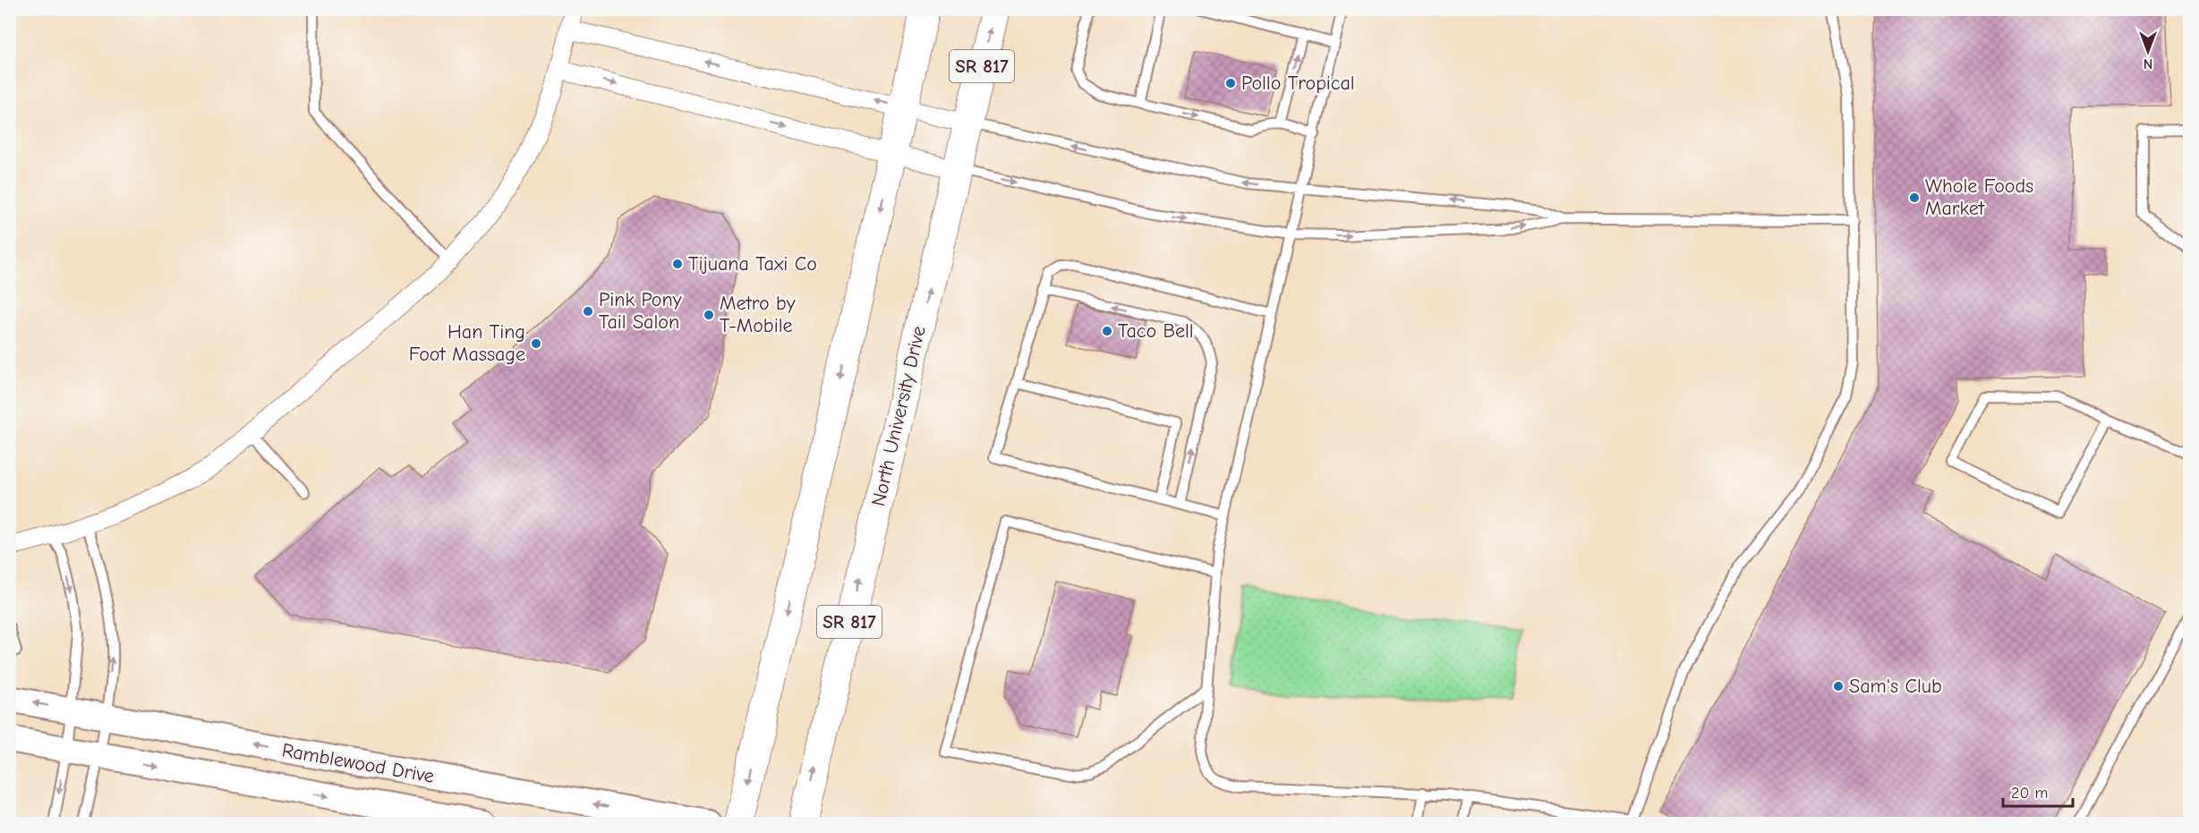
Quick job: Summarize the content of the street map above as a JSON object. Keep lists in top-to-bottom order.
{
  "streets": {
    "main road": ["SR 817", "North University Drive"],
    "street": ["Ramblewood Drive"]
  },
  "places": [
    "Pollo Tropical",
    "Whole Foods Market",
    "Tijuana Taxi Co",
    "Pink Pony Tail Salon",
    "Metro by T-Mobile",
    "Taco Bell",
    "Han Ting Foot Massage",
    "Sam's Club"
  ],
  "scale_bar": "20 m",
  "north": "bottom"
}
